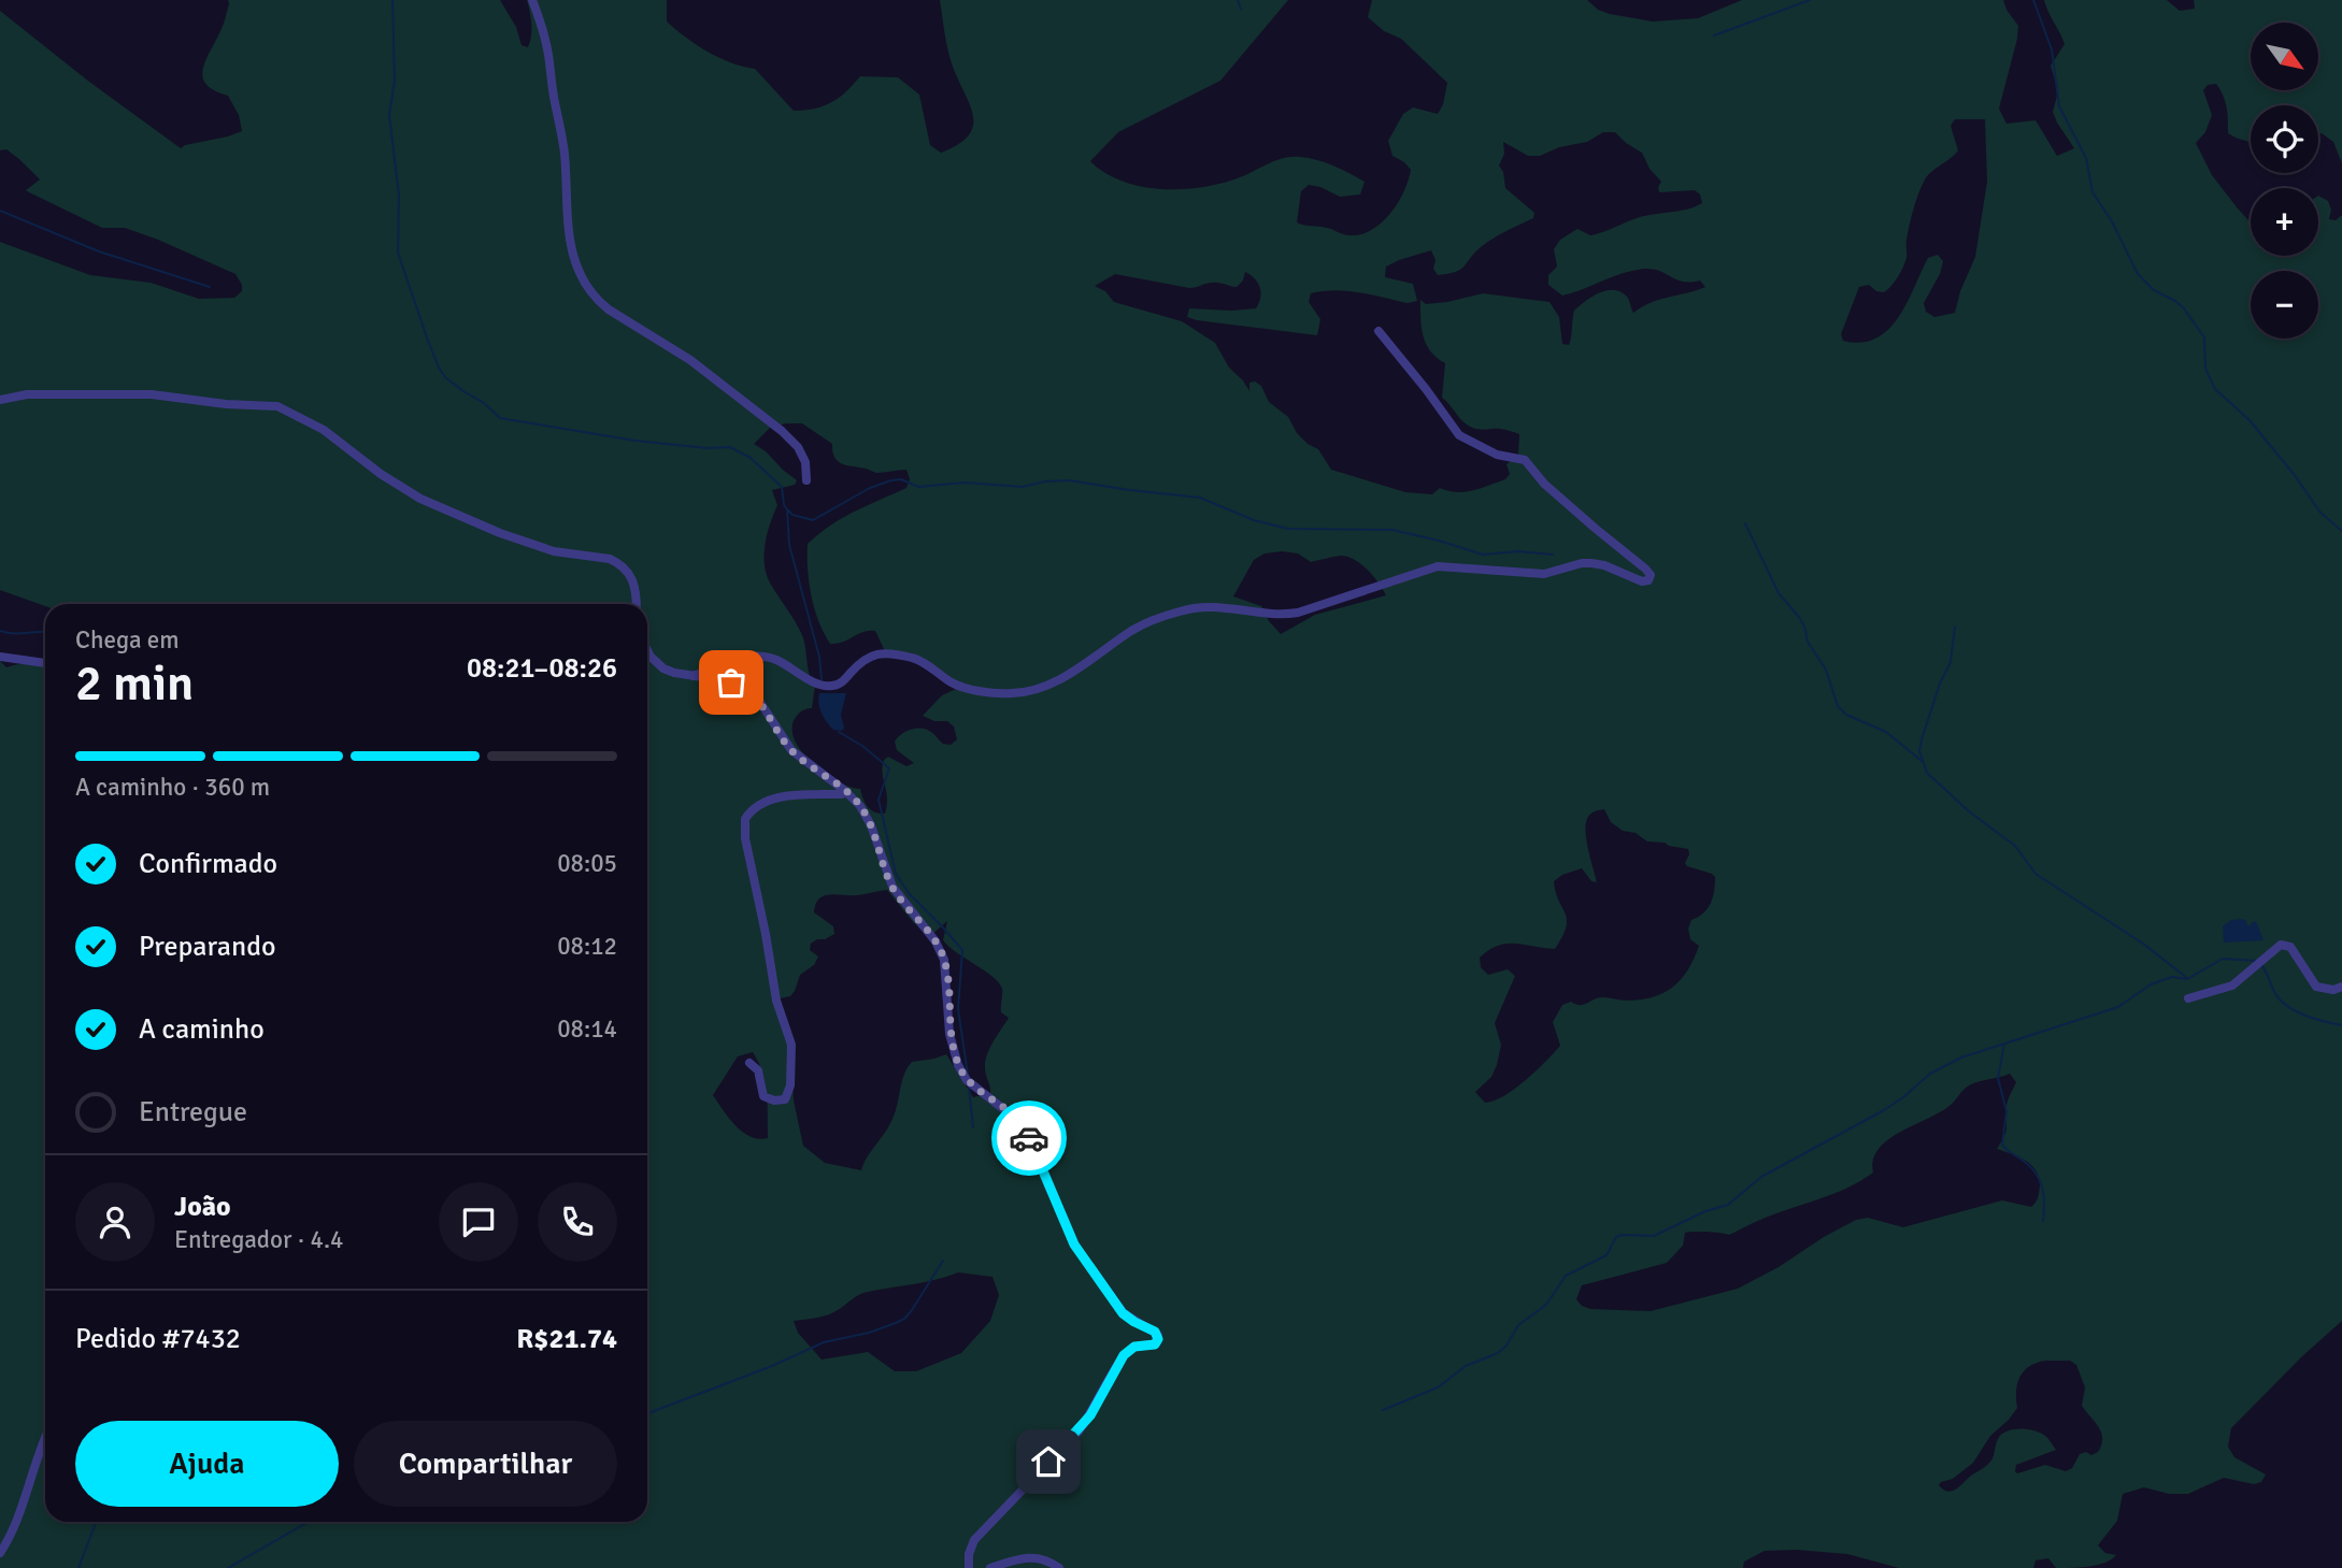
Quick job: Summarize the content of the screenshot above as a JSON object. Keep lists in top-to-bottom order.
{
  "north": "bottom right",
  "page": {
    "map_buttons": ["+", "−"],
    "heading": ["2 min", "Chega em", "08:21–08:26"],
    "panel": [
      "João",
      "Entregador · 4.4",
      "Pedido #7432",
      "R$21.74"
    ],
    "bar": "A caminho · 360 m",
    "list": [
      ["Confirmado", "08:05"],
      ["Preparando", "08:12"],
      ["A caminho", "08:14"],
      "Entregue"
    ],
    "buttons": ["Ajuda", "Compartilhar"]
  }
}
